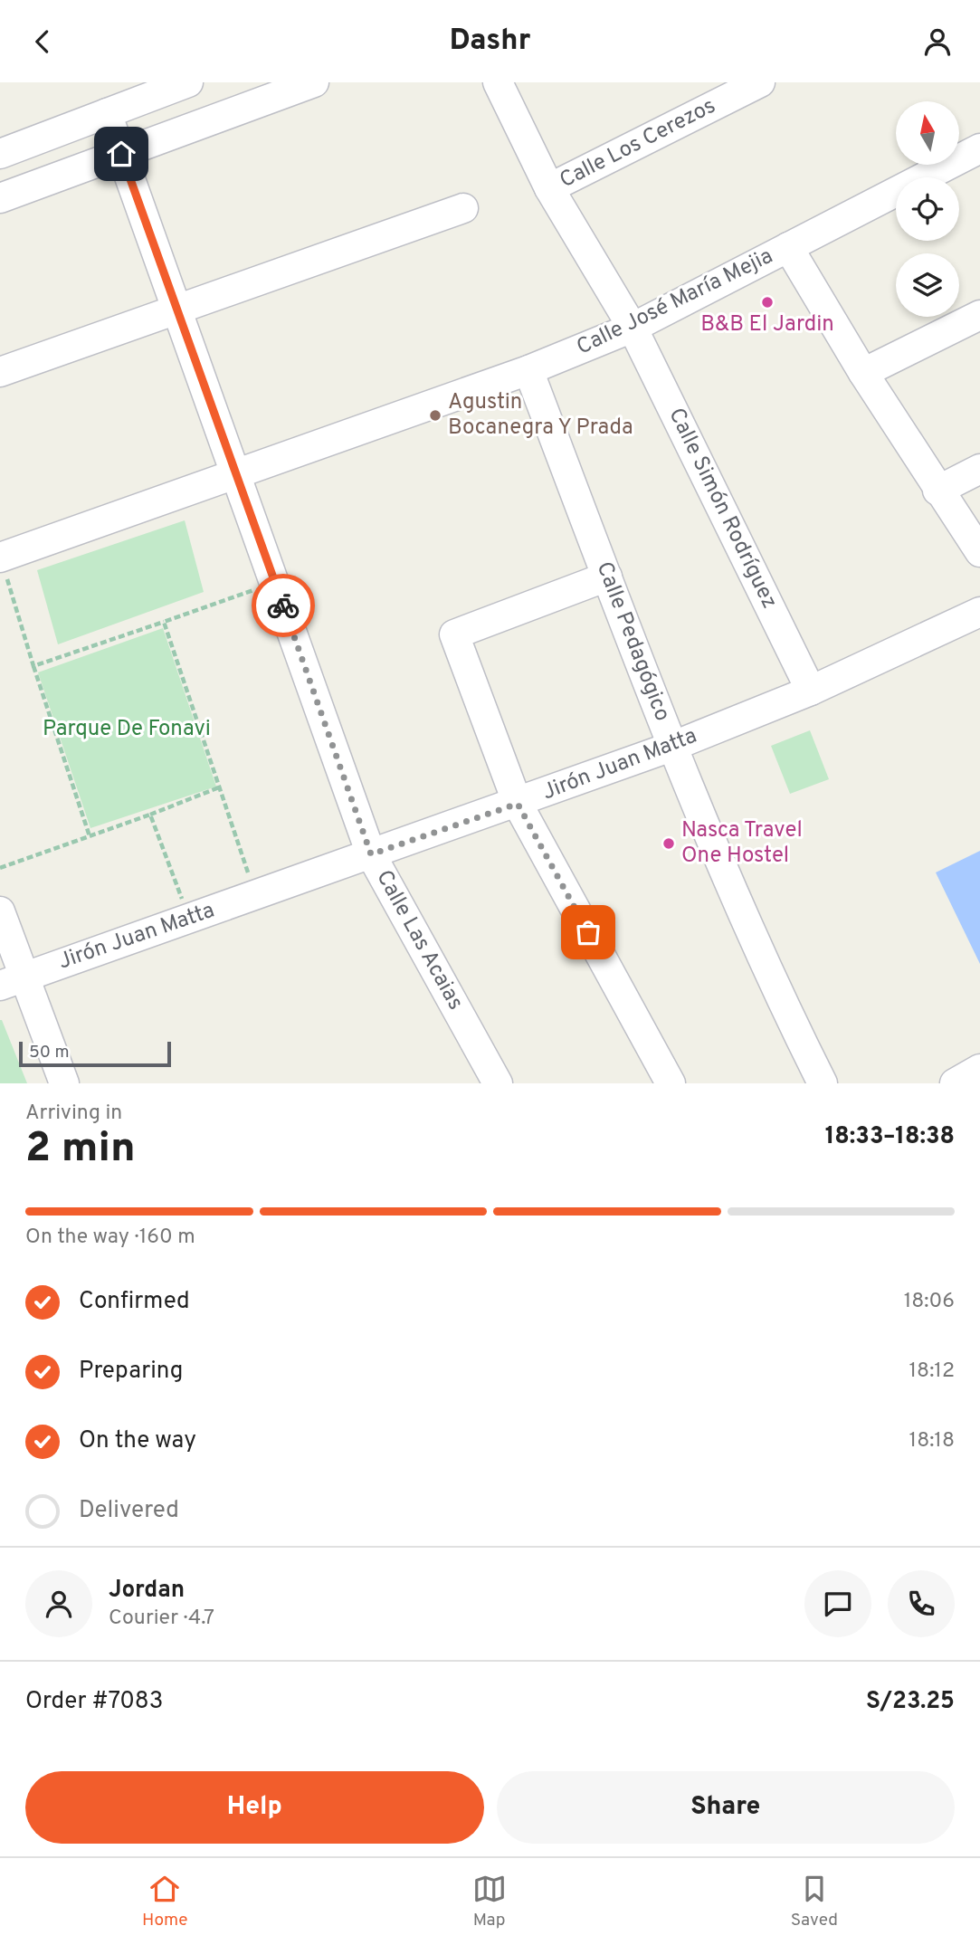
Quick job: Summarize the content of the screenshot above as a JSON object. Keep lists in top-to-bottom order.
{
  "streets": {
    "street": [
      "Calle Los Cerezos",
      "Calle José María Mejia",
      "Calle Simón Rodríguez",
      "Calle Pedagógico",
      "Jirón Juan Matta",
      "Calle Las Acaias"
    ]
  },
  "crossings": [
    ["Calle Los Cerezos", "Calle Simón Rodríguez"],
    ["Calle José María Mejia", "Calle Simón Rodríguez"],
    ["Calle José María Mejia", "Calle Pedagógico"],
    ["Calle José María Mejia", "Calle Las Acaias"],
    ["Calle Simón Rodríguez", "Jirón Juan Matta"],
    ["Calle Pedagógico", "Jirón Juan Matta"],
    ["Jirón Juan Matta", "Calle Las Acaias"]
  ],
  "parks": ["Parque De Fonavi"],
  "places": ["B&B El Jardin", "Agustin Bocanegra Y Prada", "Nasca Travel One Hostel"],
  "scale_bar": "50 m",
  "north": "top",
  "page": {
    "header": "Dashr",
    "scale": "50 m",
    "heading": ["2 min", "Arriving in", "18:33–18:38"],
    "panel": [
      "Jordan",
      "Courier · 4.7",
      "Order #7083",
      "S/23.25"
    ],
    "bar": "On the way · 160 m",
    "list": [
      ["Confirmed", "18:06"],
      ["Preparing", "18:12"],
      ["On the way", "18:18"],
      "Delivered"
    ],
    "buttons": ["Help", "Share"],
    "tabs": ["Home", "Map", "Saved"]
  }
}
